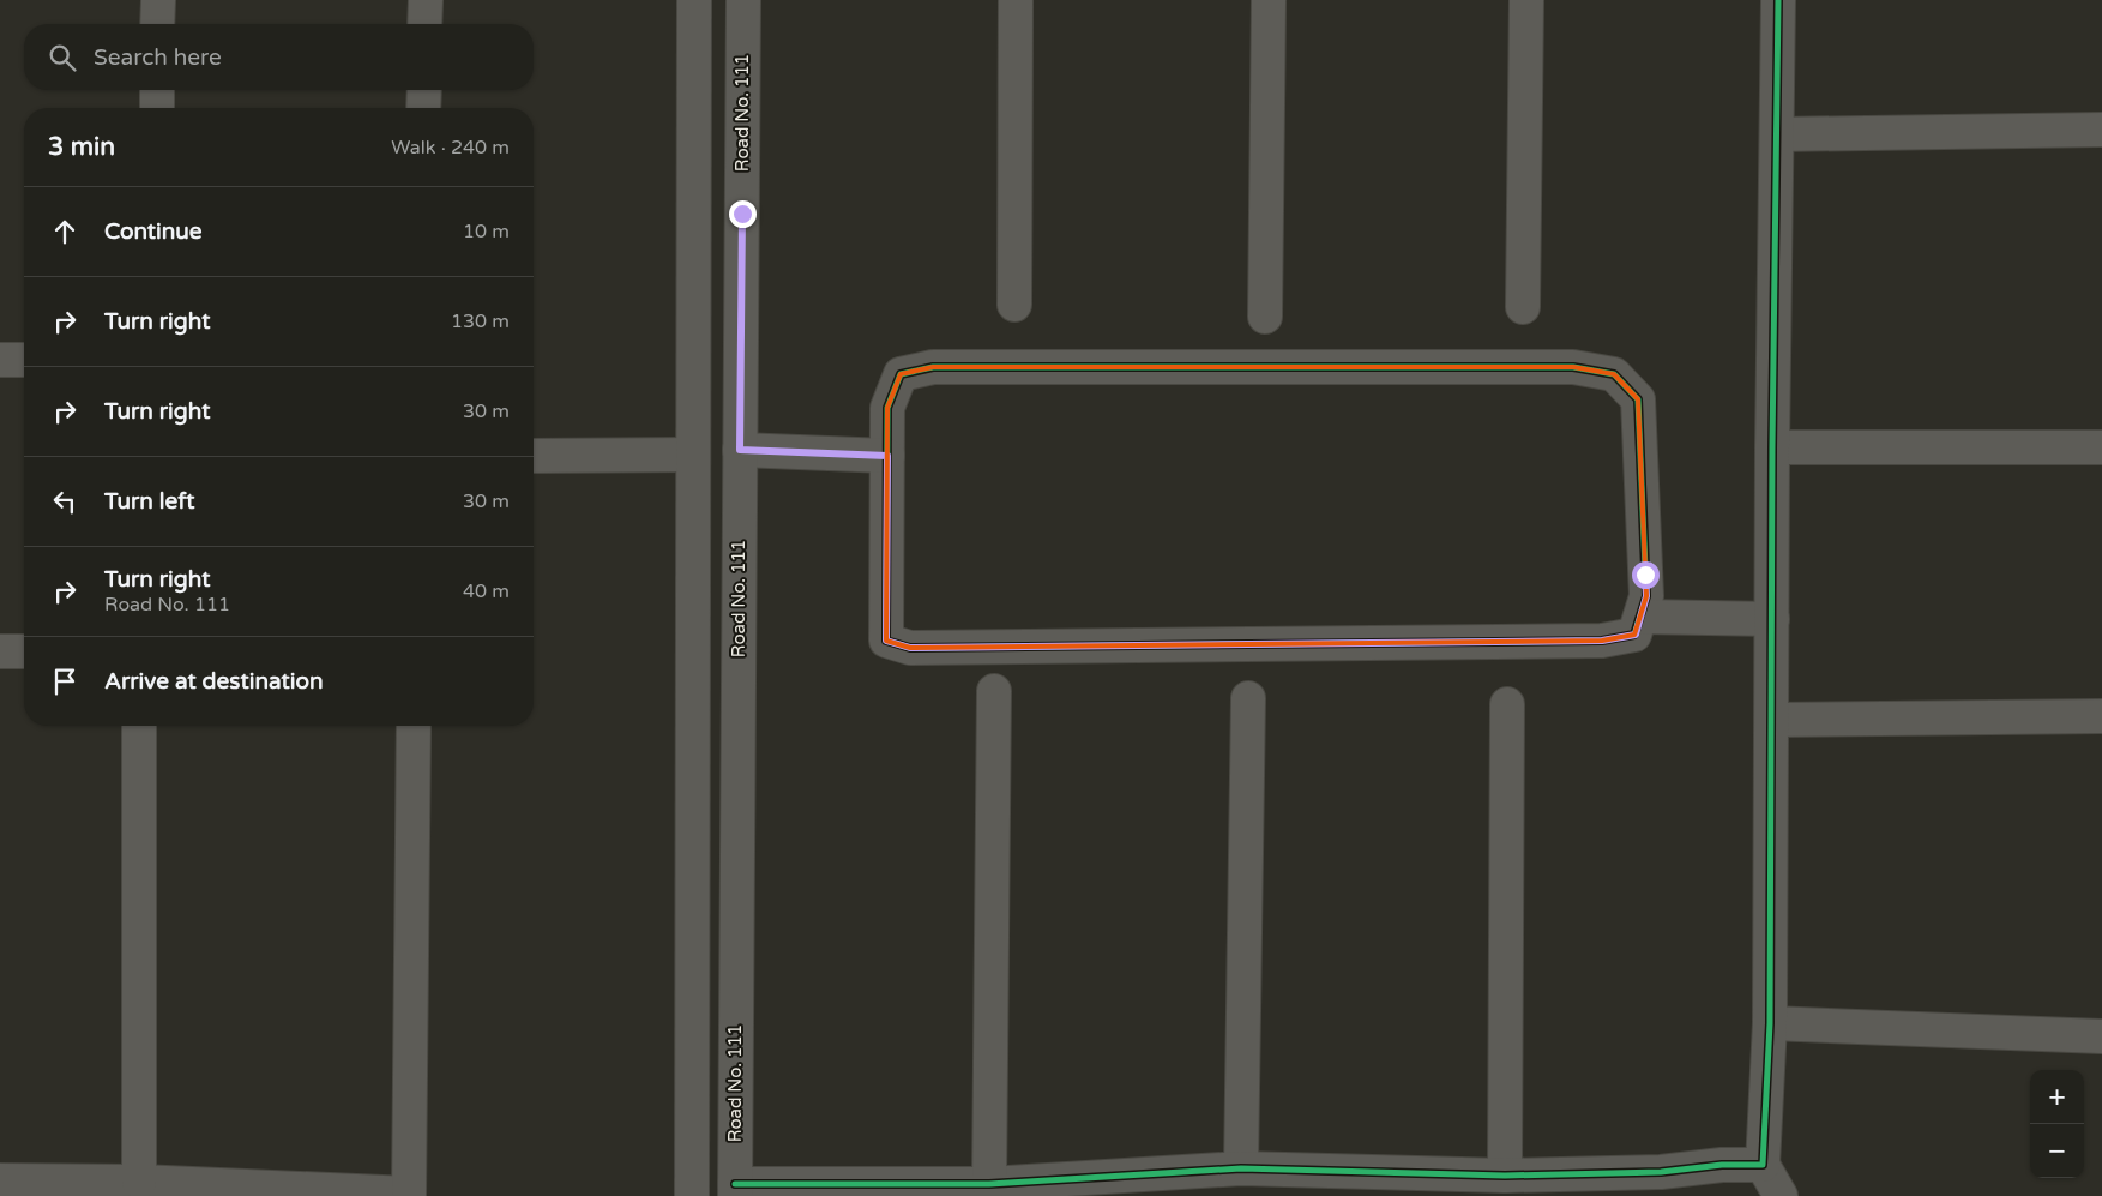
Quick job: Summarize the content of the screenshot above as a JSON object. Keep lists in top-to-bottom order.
{
  "streets": {
    "street": ["Road No. 111"]
  },
  "page": {
    "search": "Search here",
    "heading": ["3 min", "Walk · 240 m"],
    "list": [
      ["Continue", "10 m"],
      ["Turn right", "130 m"],
      ["Turn right", "30 m"],
      ["Turn left", "30 m"],
      ["Turn right", "Road No. 111", "40 m"],
      "Arrive at destination"
    ],
    "map_buttons": ["+", "−"]
  }
}
